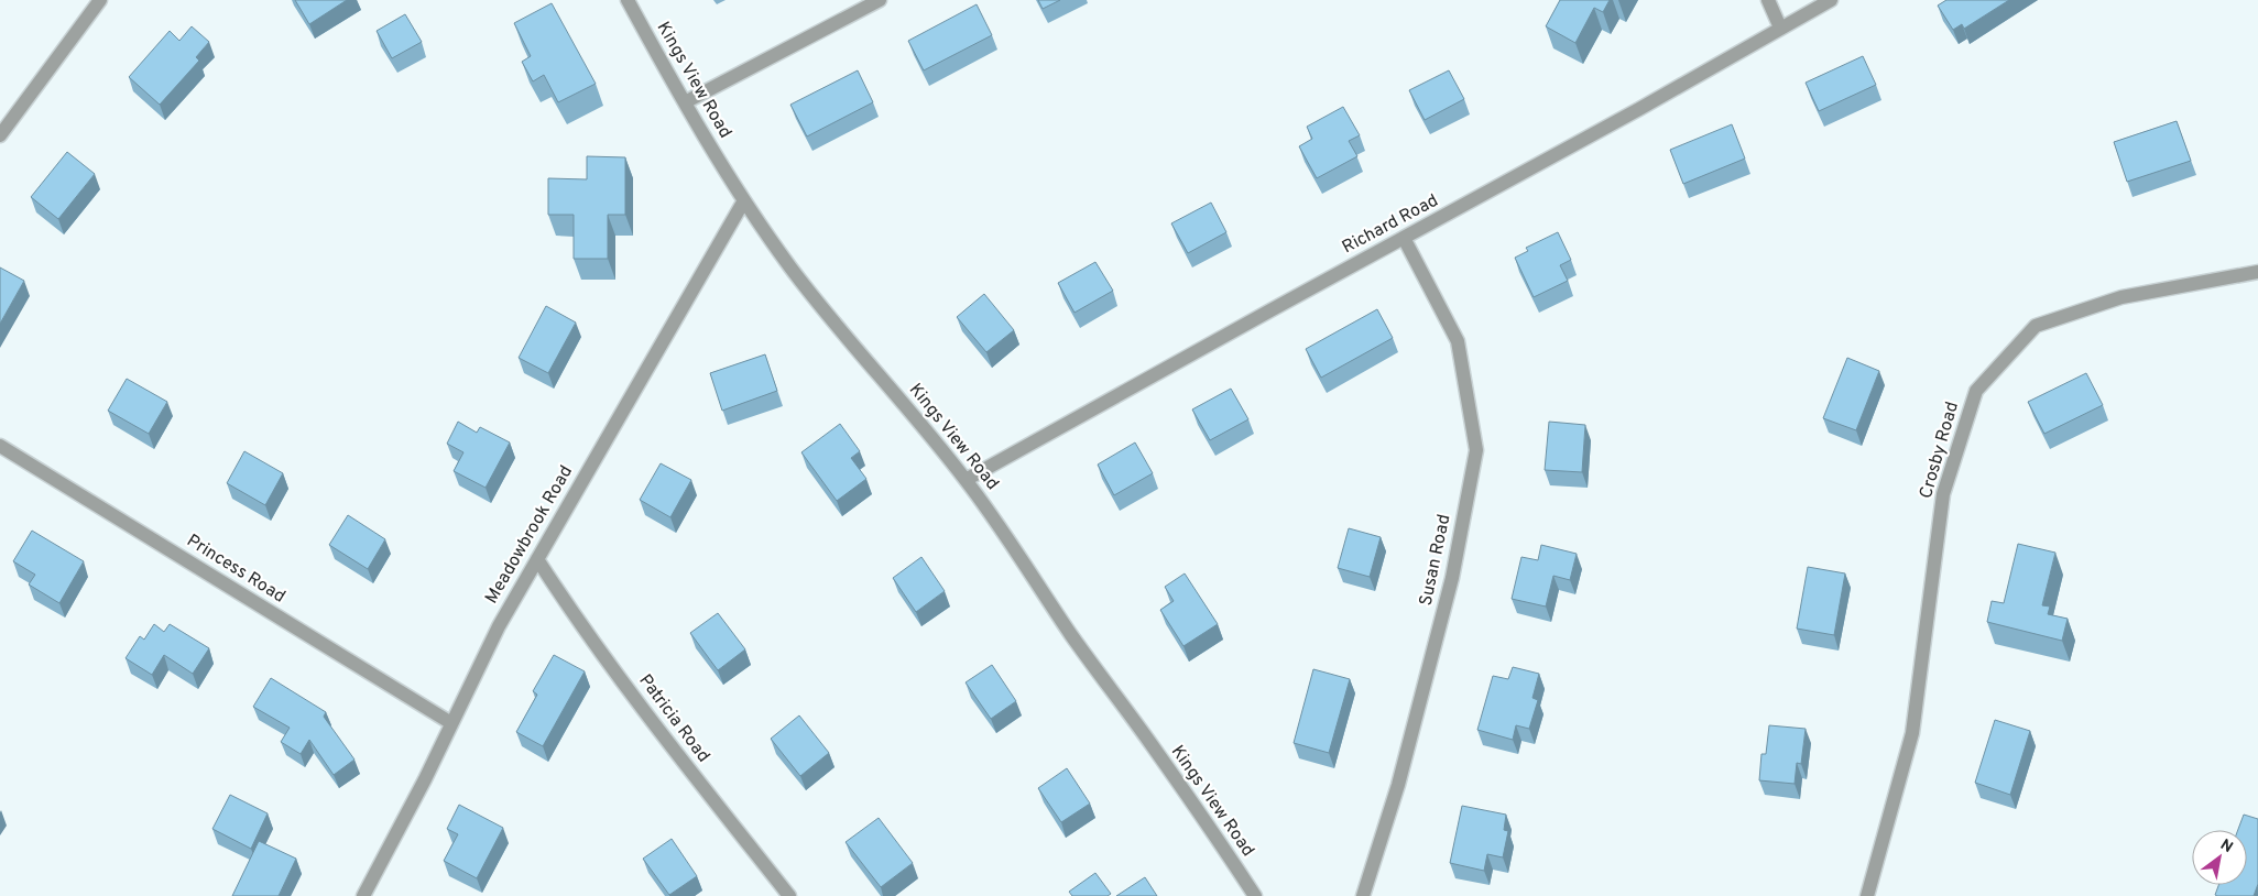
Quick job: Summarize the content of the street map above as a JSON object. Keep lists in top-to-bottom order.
{
  "streets": {
    "street": [
      "Kings View Road",
      "Richard Road",
      "Crosby Road",
      "Meadowbrook Road",
      "Susan Road",
      "Princess Road",
      "Patricia Road"
    ]
  },
  "crossings": [
    ["Kings View Road", "Richard Road"],
    ["Kings View Road", "Meadowbrook Road"],
    ["Richard Road", "Susan Road"],
    ["Meadowbrook Road", "Princess Road"],
    ["Meadowbrook Road", "Patricia Road"]
  ],
  "north": "top right"
}
